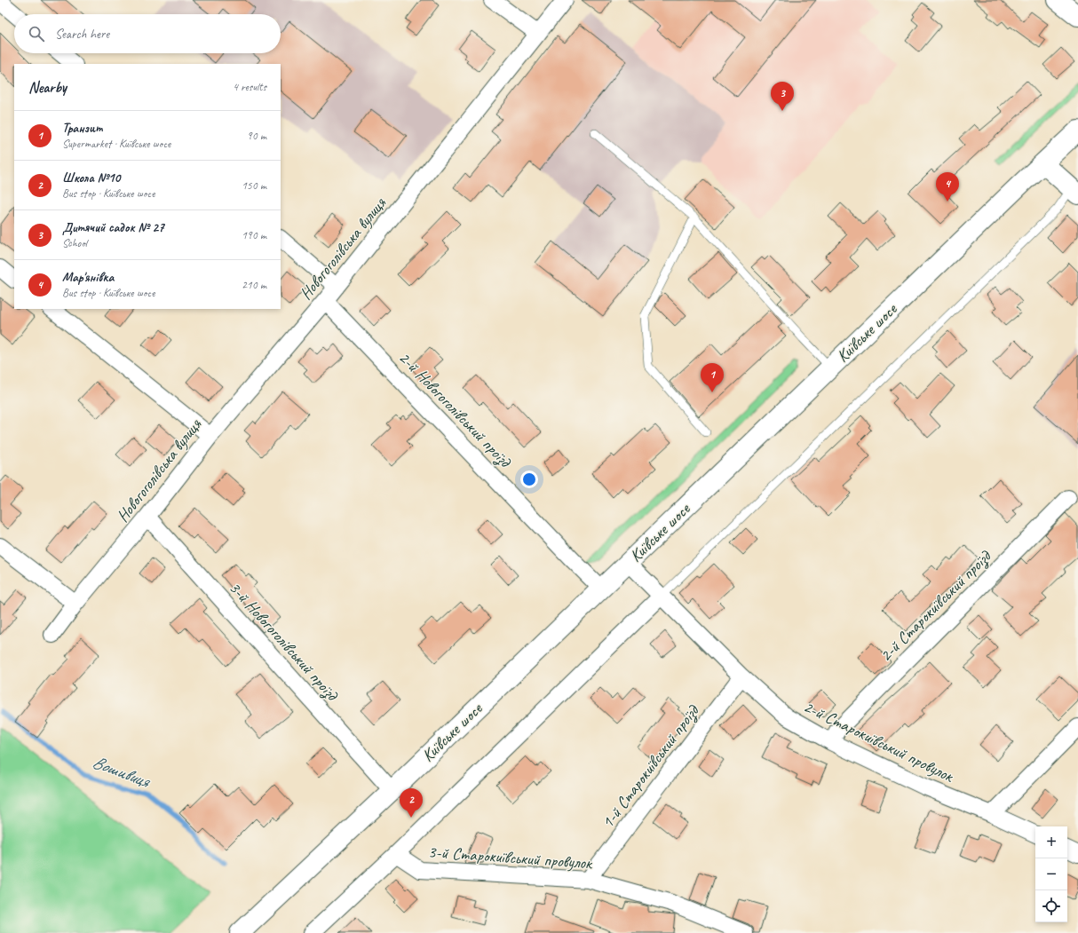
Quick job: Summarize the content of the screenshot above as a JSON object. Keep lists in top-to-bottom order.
{
  "streets": {
    "main road": ["Київське шосе"],
    "street": [
      "Новогоголівська вулиця",
      "2-й Новогоголівський проїзд",
      "2-й Старокиївський проїзд",
      "3-й Новогоголівський проїзд",
      "2-й Старокиївський провулок",
      "1-й Старокиївський проїзд",
      "3-й Старокиївський провулок"
    ]
  },
  "crossings": [
    ["Новогоголівська вулиця", "2-й Новогоголівський проїзд"],
    ["Новогоголівська вулиця", "3-й Новогоголівський проїзд"],
    ["Київське шосе", "2-й Новогоголівський проїзд"],
    ["Київське шосе", "3-й Новогоголівський проїзд"],
    ["Київське шосе", "2-й Старокиївський провулок"],
    ["2-й Старокиївський проїзд", "2-й Старокиївський провулок"],
    ["2-й Старокиївський провулок", "1-й Старокиївський проїзд"],
    ["1-й Старокиївський проїзд", "3-й Старокиївський провулок"]
  ],
  "water": ["Вошивиця"],
  "page": {
    "search": "Search here",
    "heading": ["Nearby", "4 results"],
    "pins": [
      "3",
      "4",
      "1",
      "2"
    ],
    "list": [
      {
        "mark": "1",
        "name": "Транзит",
        "note": "Supermarket · Київське шосе",
        "value": "90 m"
      },
      {
        "mark": "2",
        "name": "Школа №10",
        "note": "Bus stop · Київське шосе",
        "value": "150 m"
      },
      {
        "mark": "3",
        "name": "Дитячий садок № 27",
        "note": "School",
        "value": "190 m"
      },
      {
        "mark": "4",
        "name": "Мар'янівка",
        "note": "Bus stop · Київське шосе",
        "value": "210 m"
      }
    ],
    "map_buttons": ["+", "−"]
  }
}
